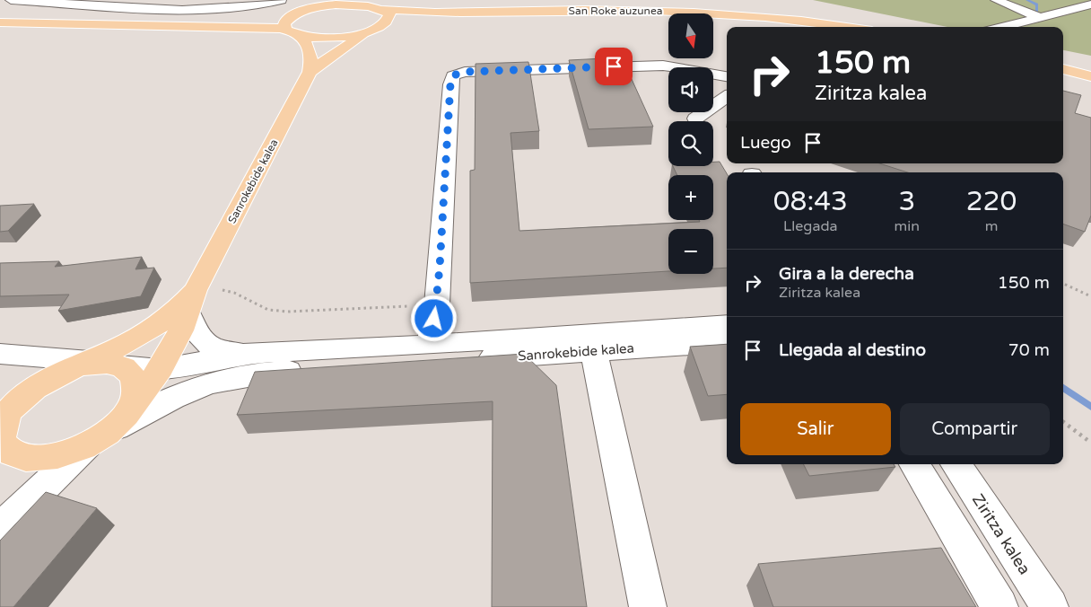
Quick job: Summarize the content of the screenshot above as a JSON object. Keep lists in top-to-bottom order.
{
  "streets": {
    "main road": ["San Roke auzunea", "Sanrokebide kalea"],
    "street": ["Ziritza kalea"]
  },
  "north": "bottom",
  "page": {
    "map_buttons": ["+", "−"],
    "turn": ["150 m", "Ziritza kalea"],
    "then": "Luego",
    "eta": [
      "08:43",
      "Llegada",
      "3",
      "min",
      "220",
      "m"
    ],
    "list": [
      {
        "name": "Gira a la derecha",
        "note": "Ziritza kalea",
        "value": "150 m"
      },
      {
        "name": "Llegada al destino",
        "value": "70 m"
      }
    ],
    "buttons": ["Salir", "Compartir"]
  }
}
